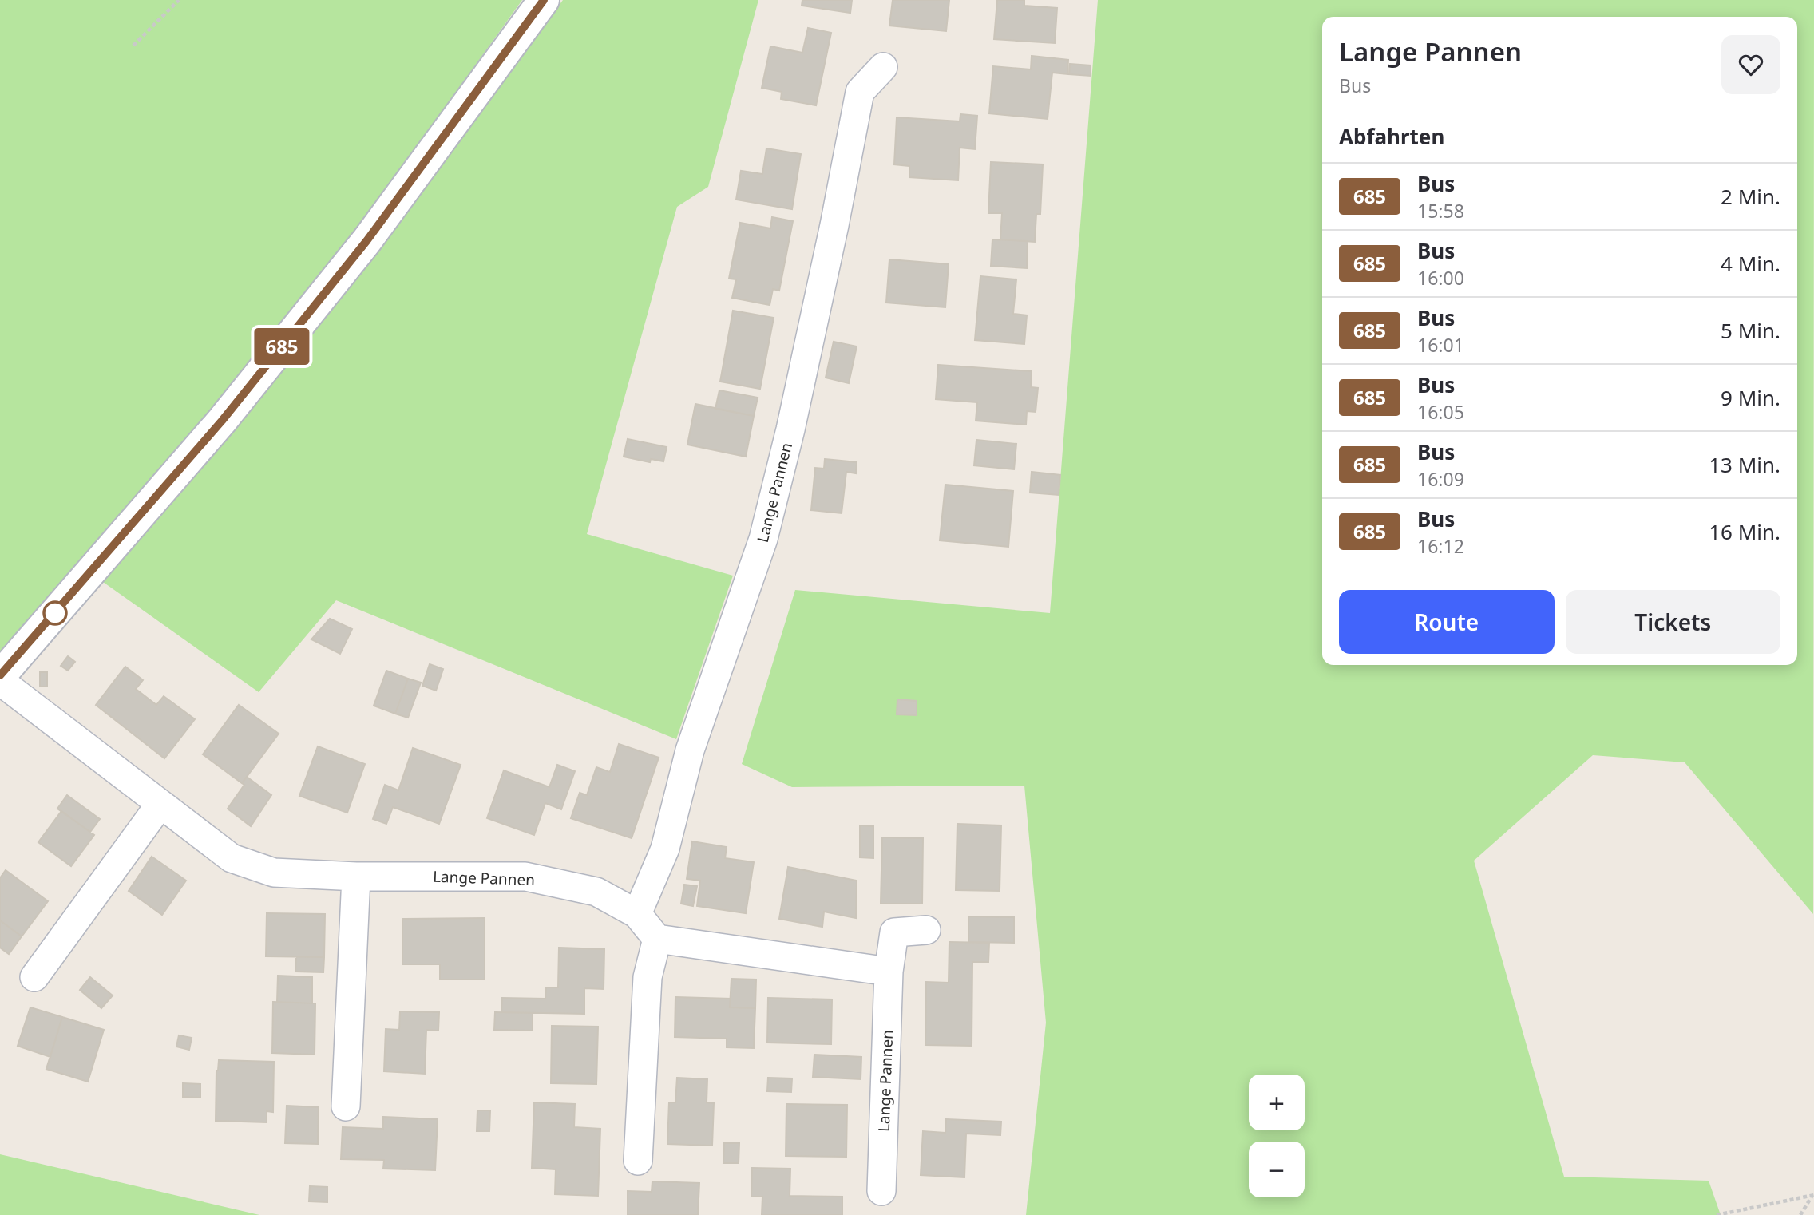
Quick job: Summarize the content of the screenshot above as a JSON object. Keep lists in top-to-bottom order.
{
  "streets": {
    "street": ["Lange Pannen"]
  },
  "lines": ["bus line 685"],
  "page": {
    "on_map": "685",
    "heading": [
      ["Lange Pannen", "Bus"],
      "Abfahrten"
    ],
    "list": [
      {
        "mark": "685",
        "name": "Bus",
        "note": "15:58",
        "value": "2 Min."
      },
      {
        "mark": "685",
        "name": "Bus",
        "note": "16:00",
        "value": "4 Min."
      },
      {
        "mark": "685",
        "name": "Bus",
        "note": "16:01",
        "value": "5 Min."
      },
      {
        "mark": "685",
        "name": "Bus",
        "note": "16:05",
        "value": "9 Min."
      },
      {
        "mark": "685",
        "name": "Bus",
        "note": "16:09",
        "value": "13 Min."
      },
      {
        "mark": "685",
        "name": "Bus",
        "note": "16:12",
        "value": "16 Min."
      }
    ],
    "buttons": ["Route", "Tickets"],
    "map_buttons": ["+", "−"]
  }
}
